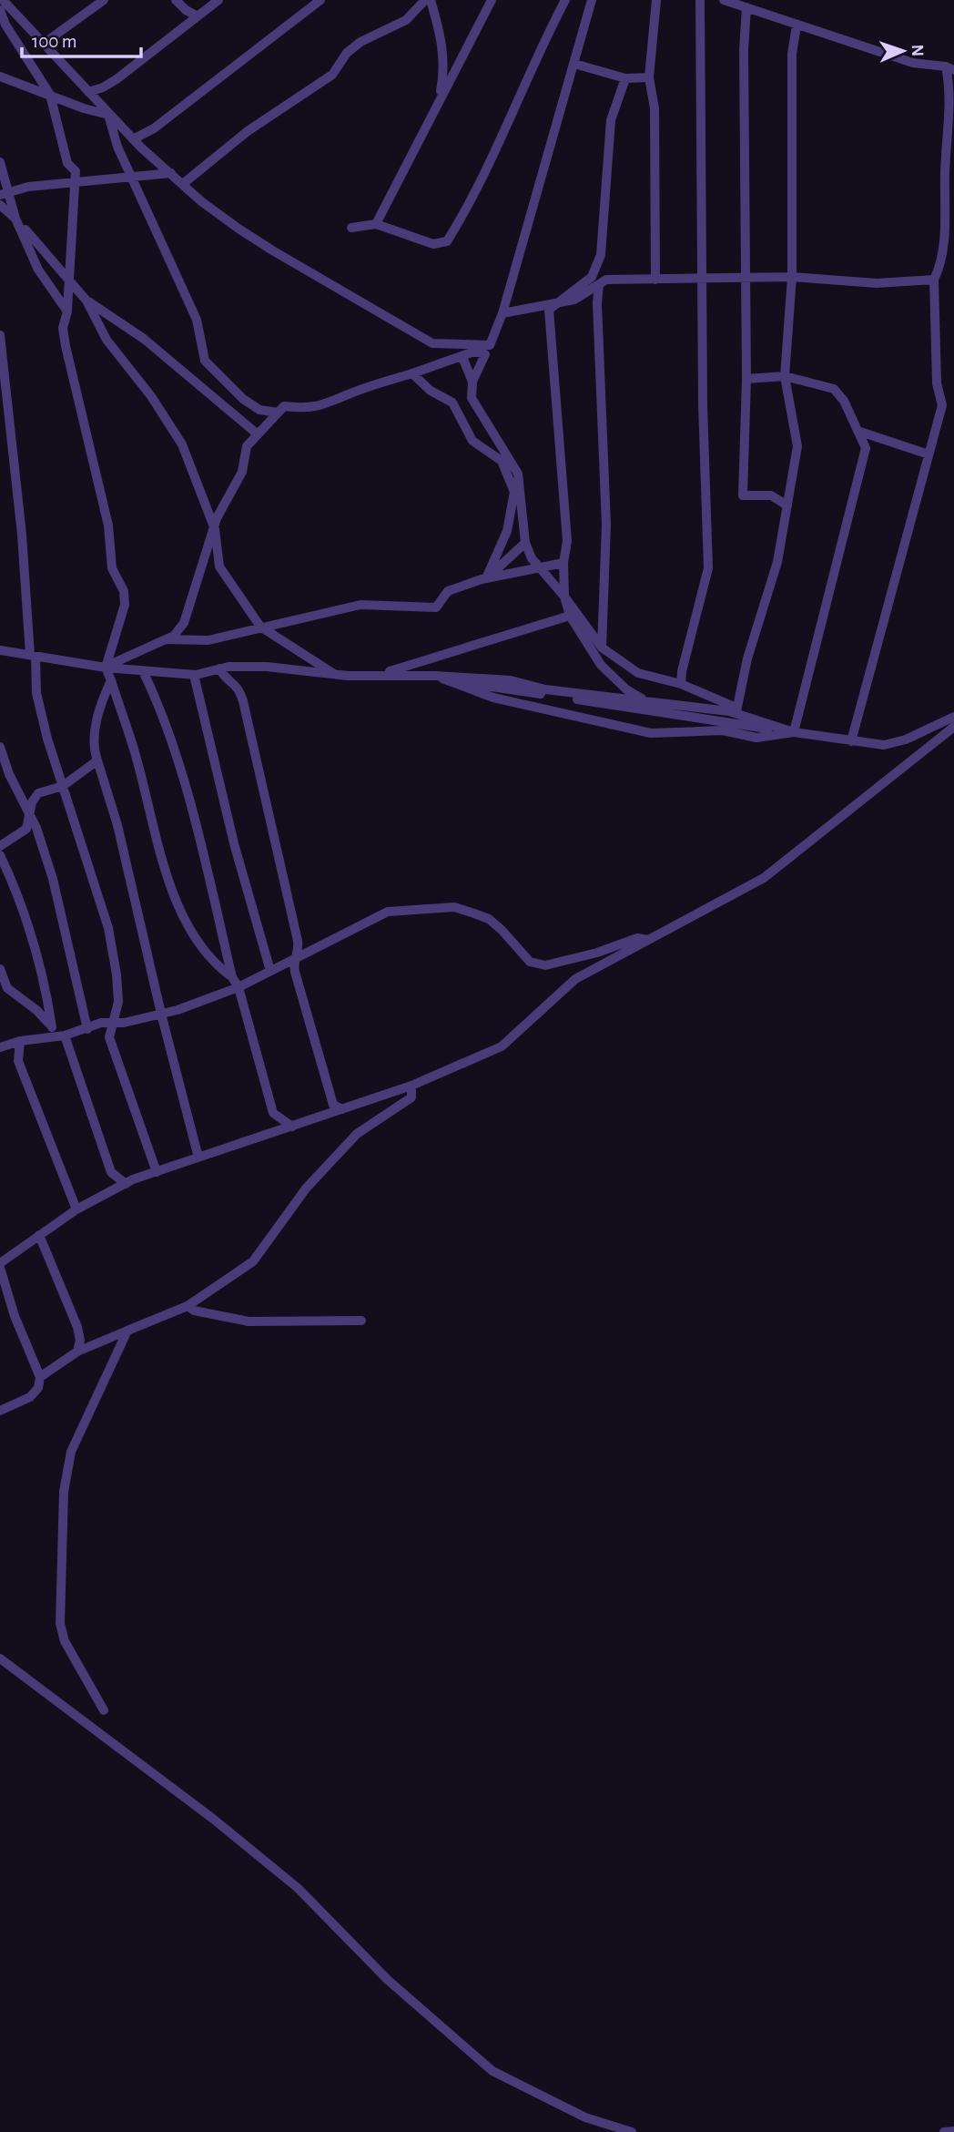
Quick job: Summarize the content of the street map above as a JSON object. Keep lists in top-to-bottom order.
{
  "scale_bar": "100 m",
  "north": "right"
}
